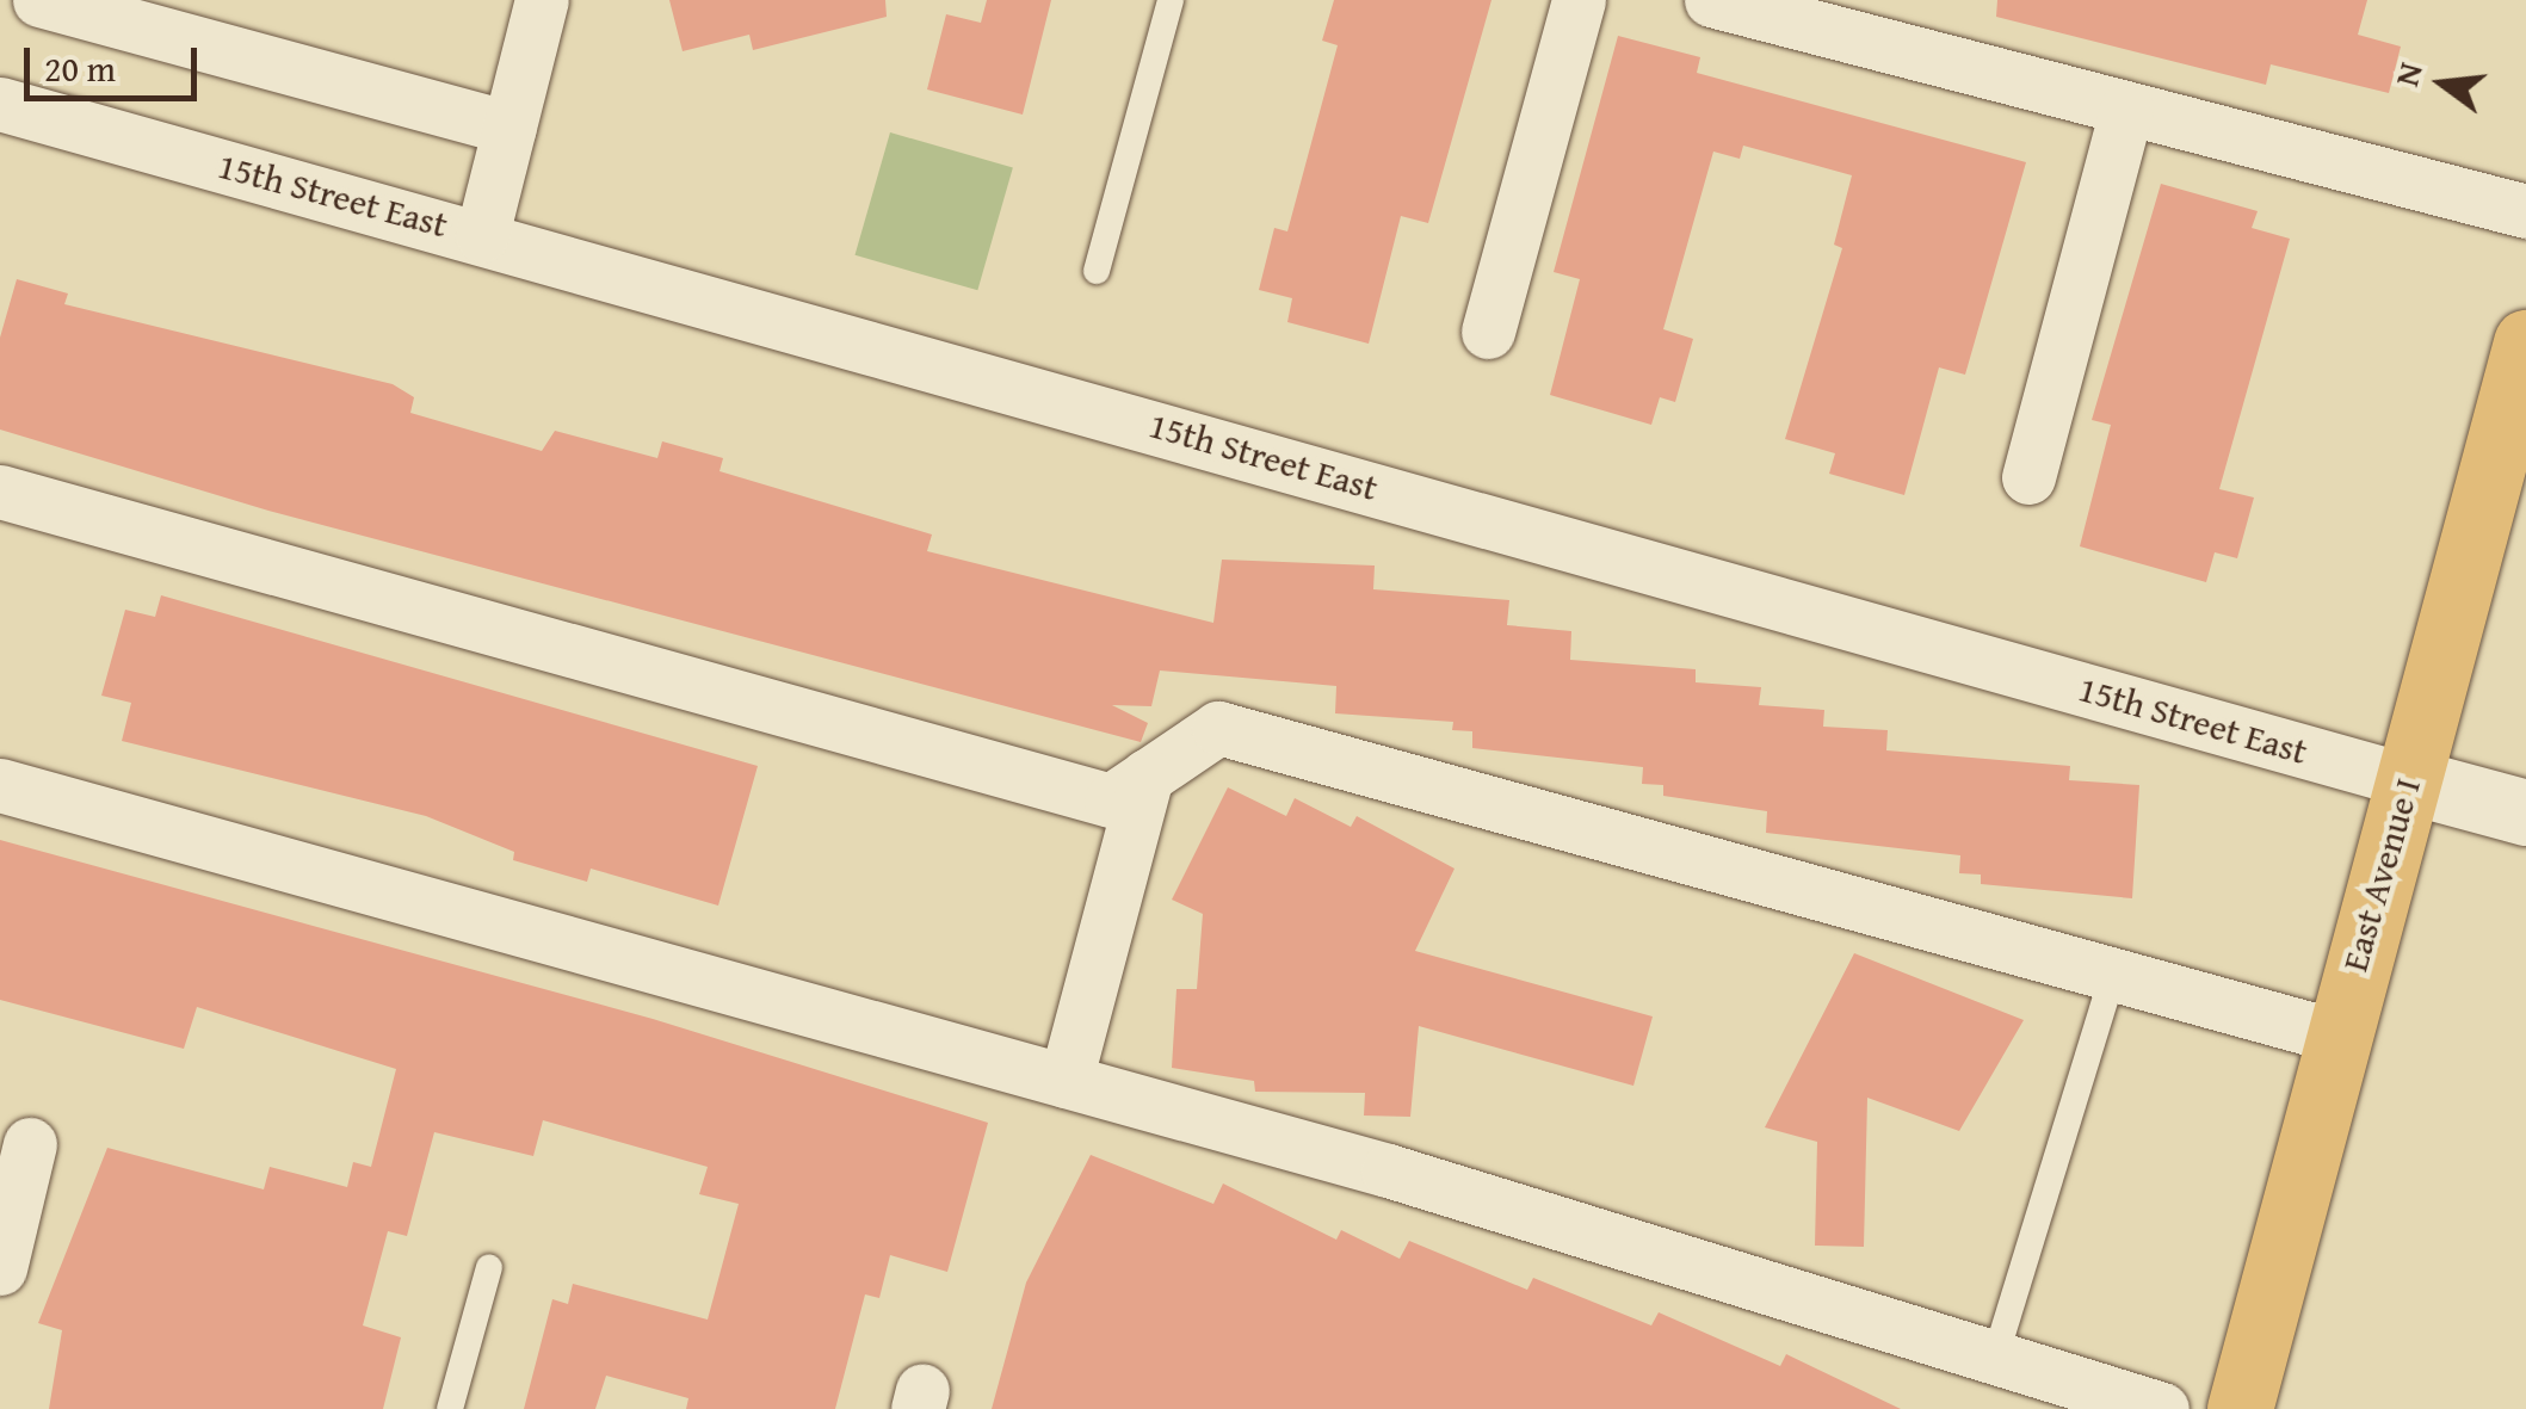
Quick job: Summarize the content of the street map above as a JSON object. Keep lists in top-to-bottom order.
{
  "streets": {
    "main road": ["East Avenue I"],
    "street": ["15th Street East"]
  },
  "crossings": [
    ["15th Street East", "East Avenue I"]
  ],
  "scale_bar": "20 m",
  "north": "left"
}
